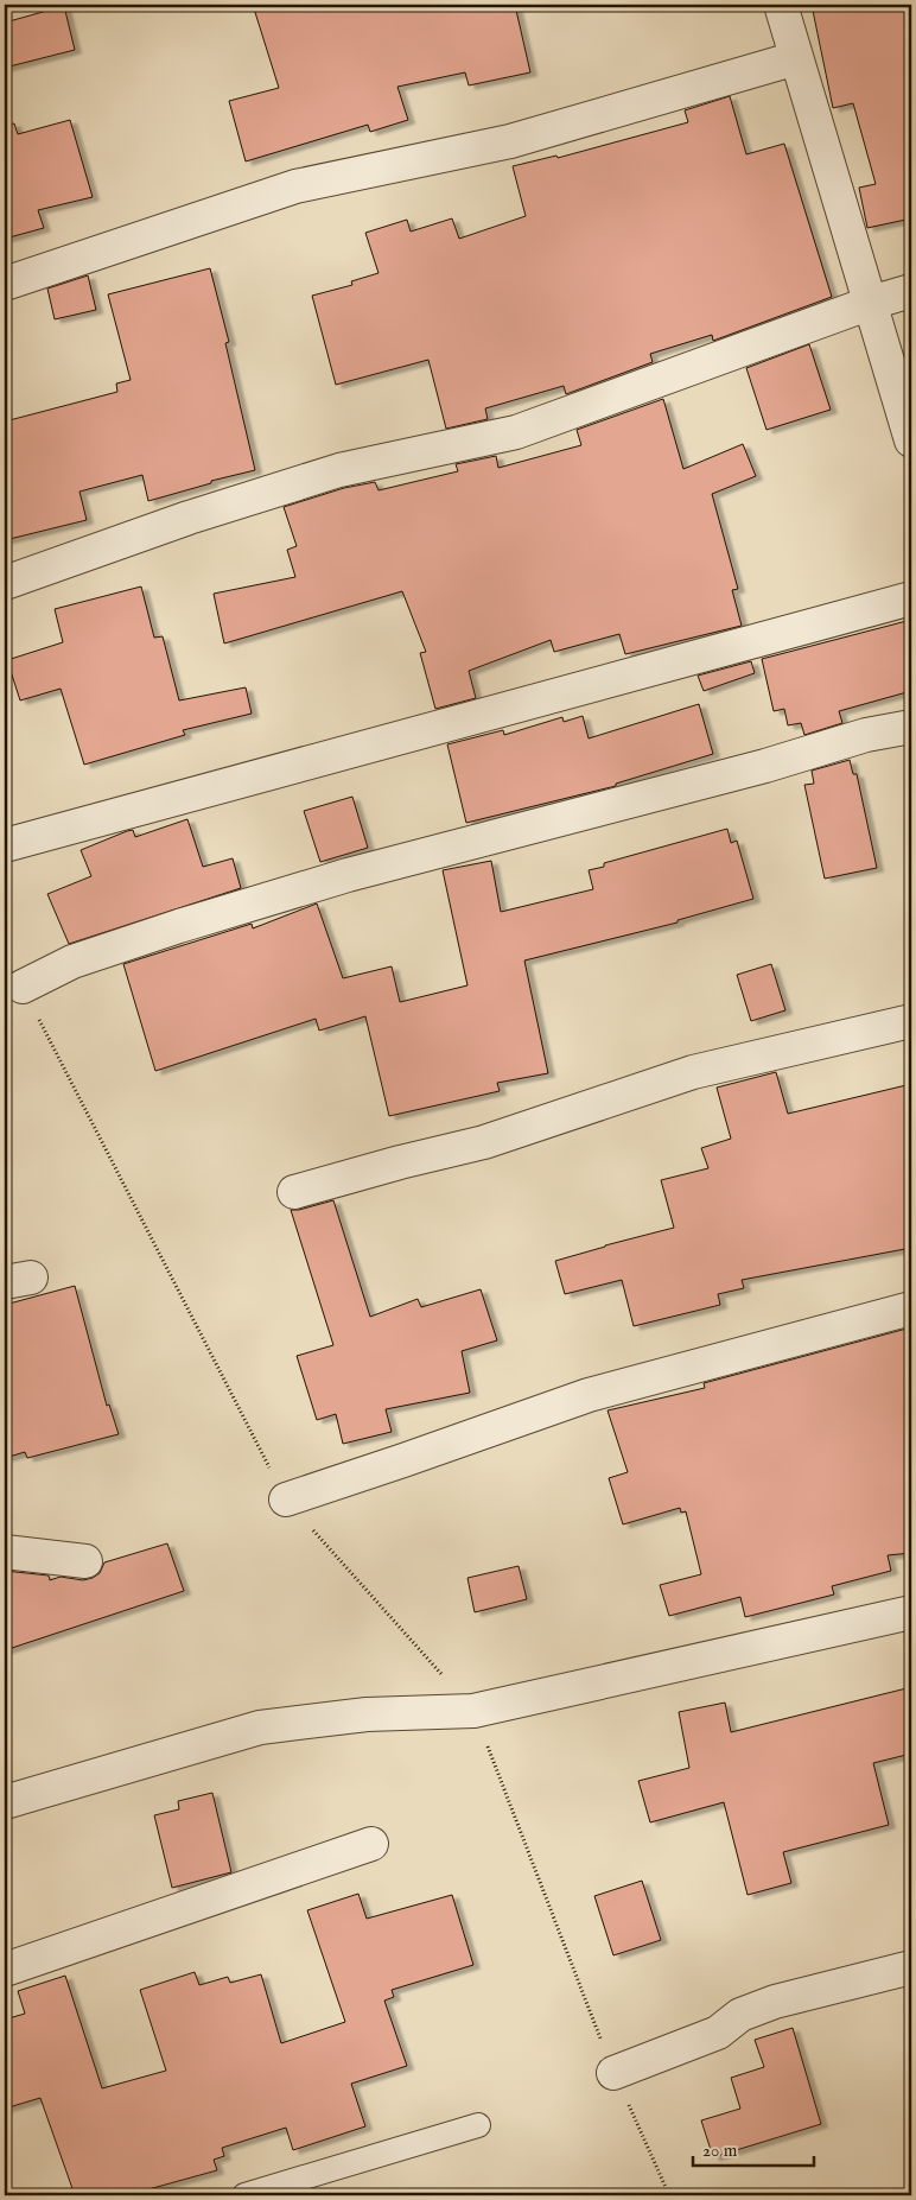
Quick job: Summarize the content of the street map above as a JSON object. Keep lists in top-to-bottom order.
{
  "scale_bar": "20 m"
}
